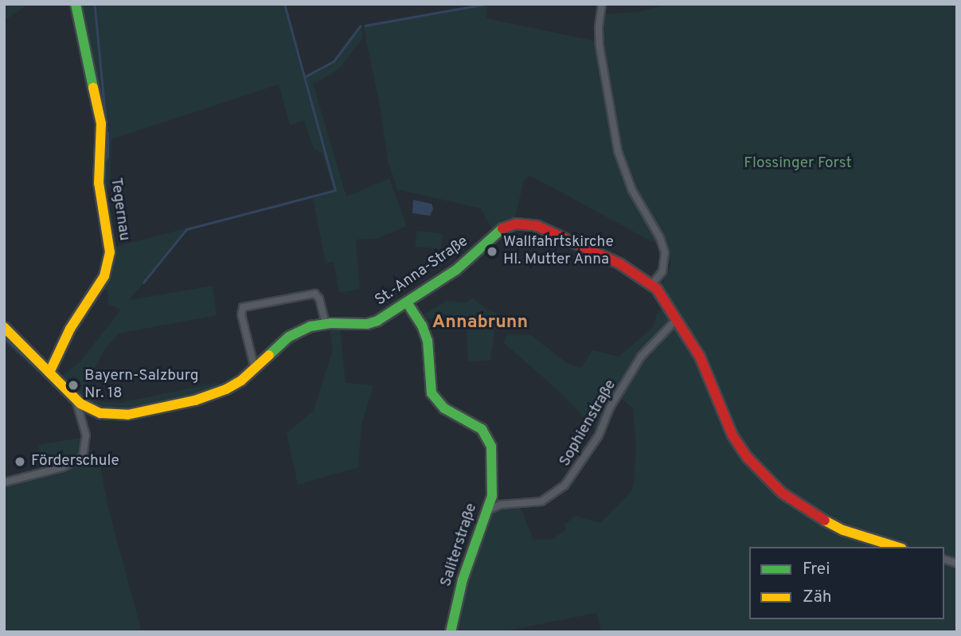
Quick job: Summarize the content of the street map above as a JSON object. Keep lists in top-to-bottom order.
{
  "streets": {
    "street": [
      "Tegernau",
      "St.-Anna-Straße",
      "Sophienstraße",
      "Saliterstraße"
    ]
  },
  "crossings": [
    ["St.-Anna-Straße", "Sophienstraße"],
    ["St.-Anna-Straße", "Saliterstraße"],
    ["Sophienstraße", "Saliterstraße"]
  ],
  "districts": ["Annabrunn"],
  "parks": ["Flossinger Forst"],
  "places": ["Wallfahrtskirche Hl. Mutter Anna", "Bayern-Salzburg Nr. 18", "Förderschule"],
  "legend": ["Frei", "Zäh"]
}
